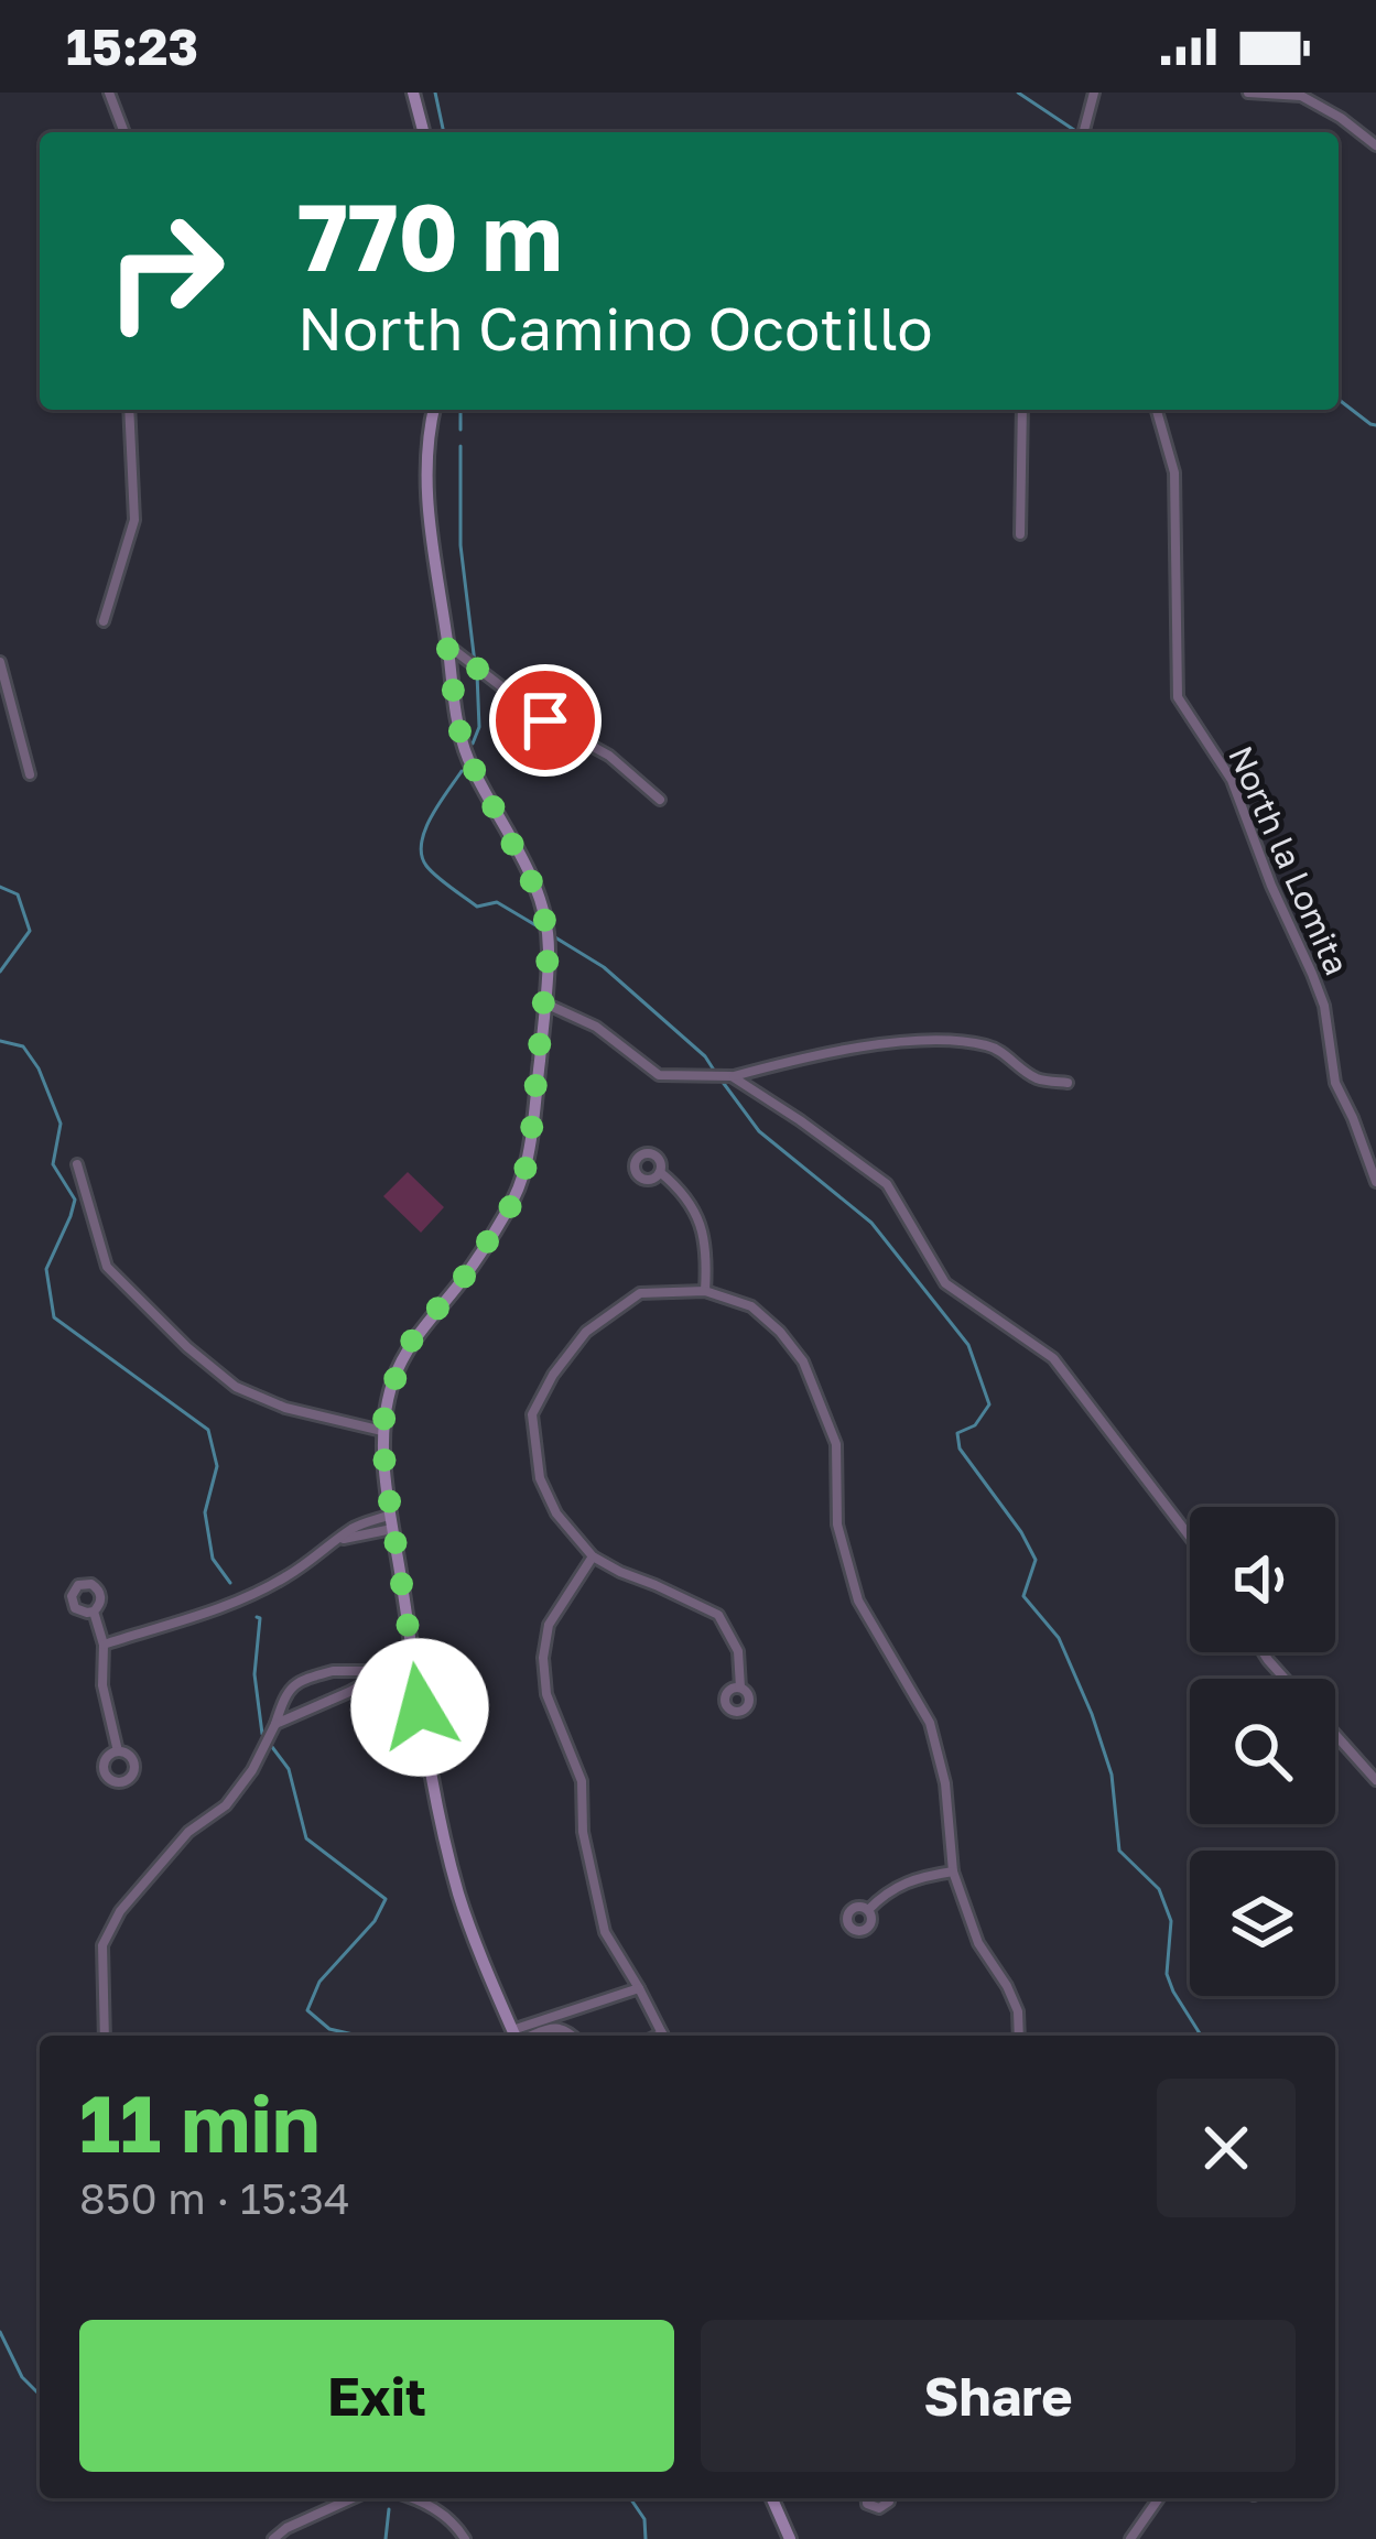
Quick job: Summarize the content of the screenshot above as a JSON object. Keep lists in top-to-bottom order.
{
  "streets": {
    "street": ["North la Lomita"]
  },
  "page": {
    "status": "15:23",
    "turn": ["770 m", "North Camino Ocotillo"],
    "heading": ["11 min", "850 m · 15:34"],
    "buttons": ["Exit", "Share"]
  }
}
